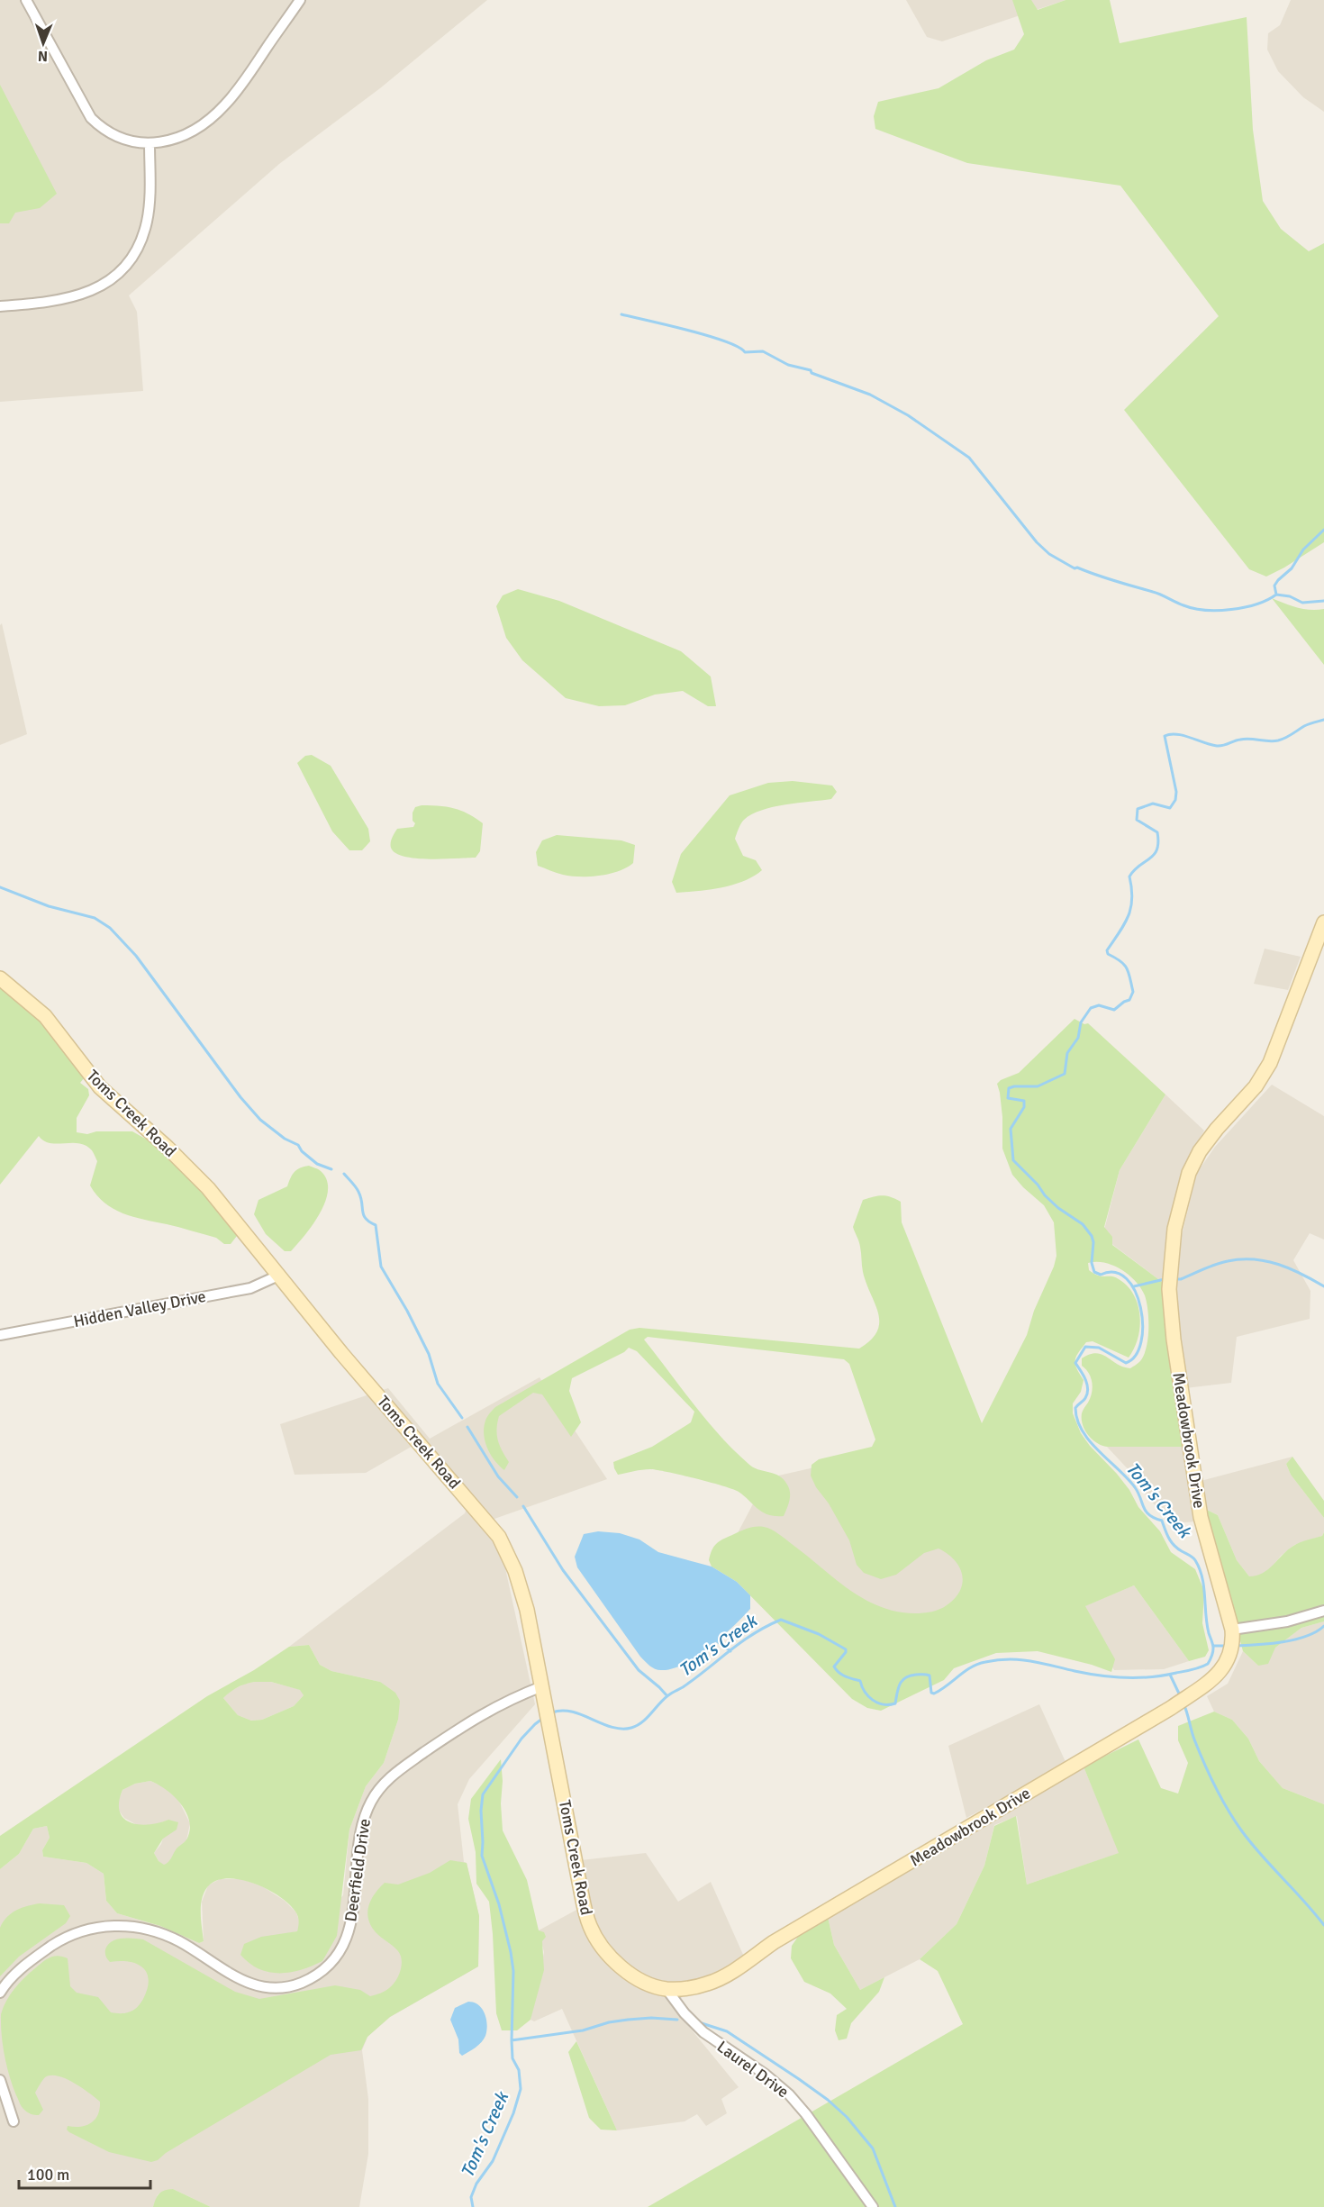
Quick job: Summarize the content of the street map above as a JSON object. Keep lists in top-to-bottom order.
{
  "streets": {
    "street": [
      "Toms Creek Road",
      "Hidden Valley Drive",
      "Meadowbrook Drive",
      "Deerfield Drive",
      "Laurel Drive"
    ]
  },
  "crossings": [
    ["Toms Creek Road", "Hidden Valley Drive"],
    ["Toms Creek Road", "Meadowbrook Drive"],
    ["Toms Creek Road", "Deerfield Drive"],
    ["Toms Creek Road", "Laurel Drive"],
    ["Meadowbrook Drive", "Laurel Drive"]
  ],
  "water": ["Tom's Creek"],
  "scale_bar": "100 m",
  "north": "bottom"
}
